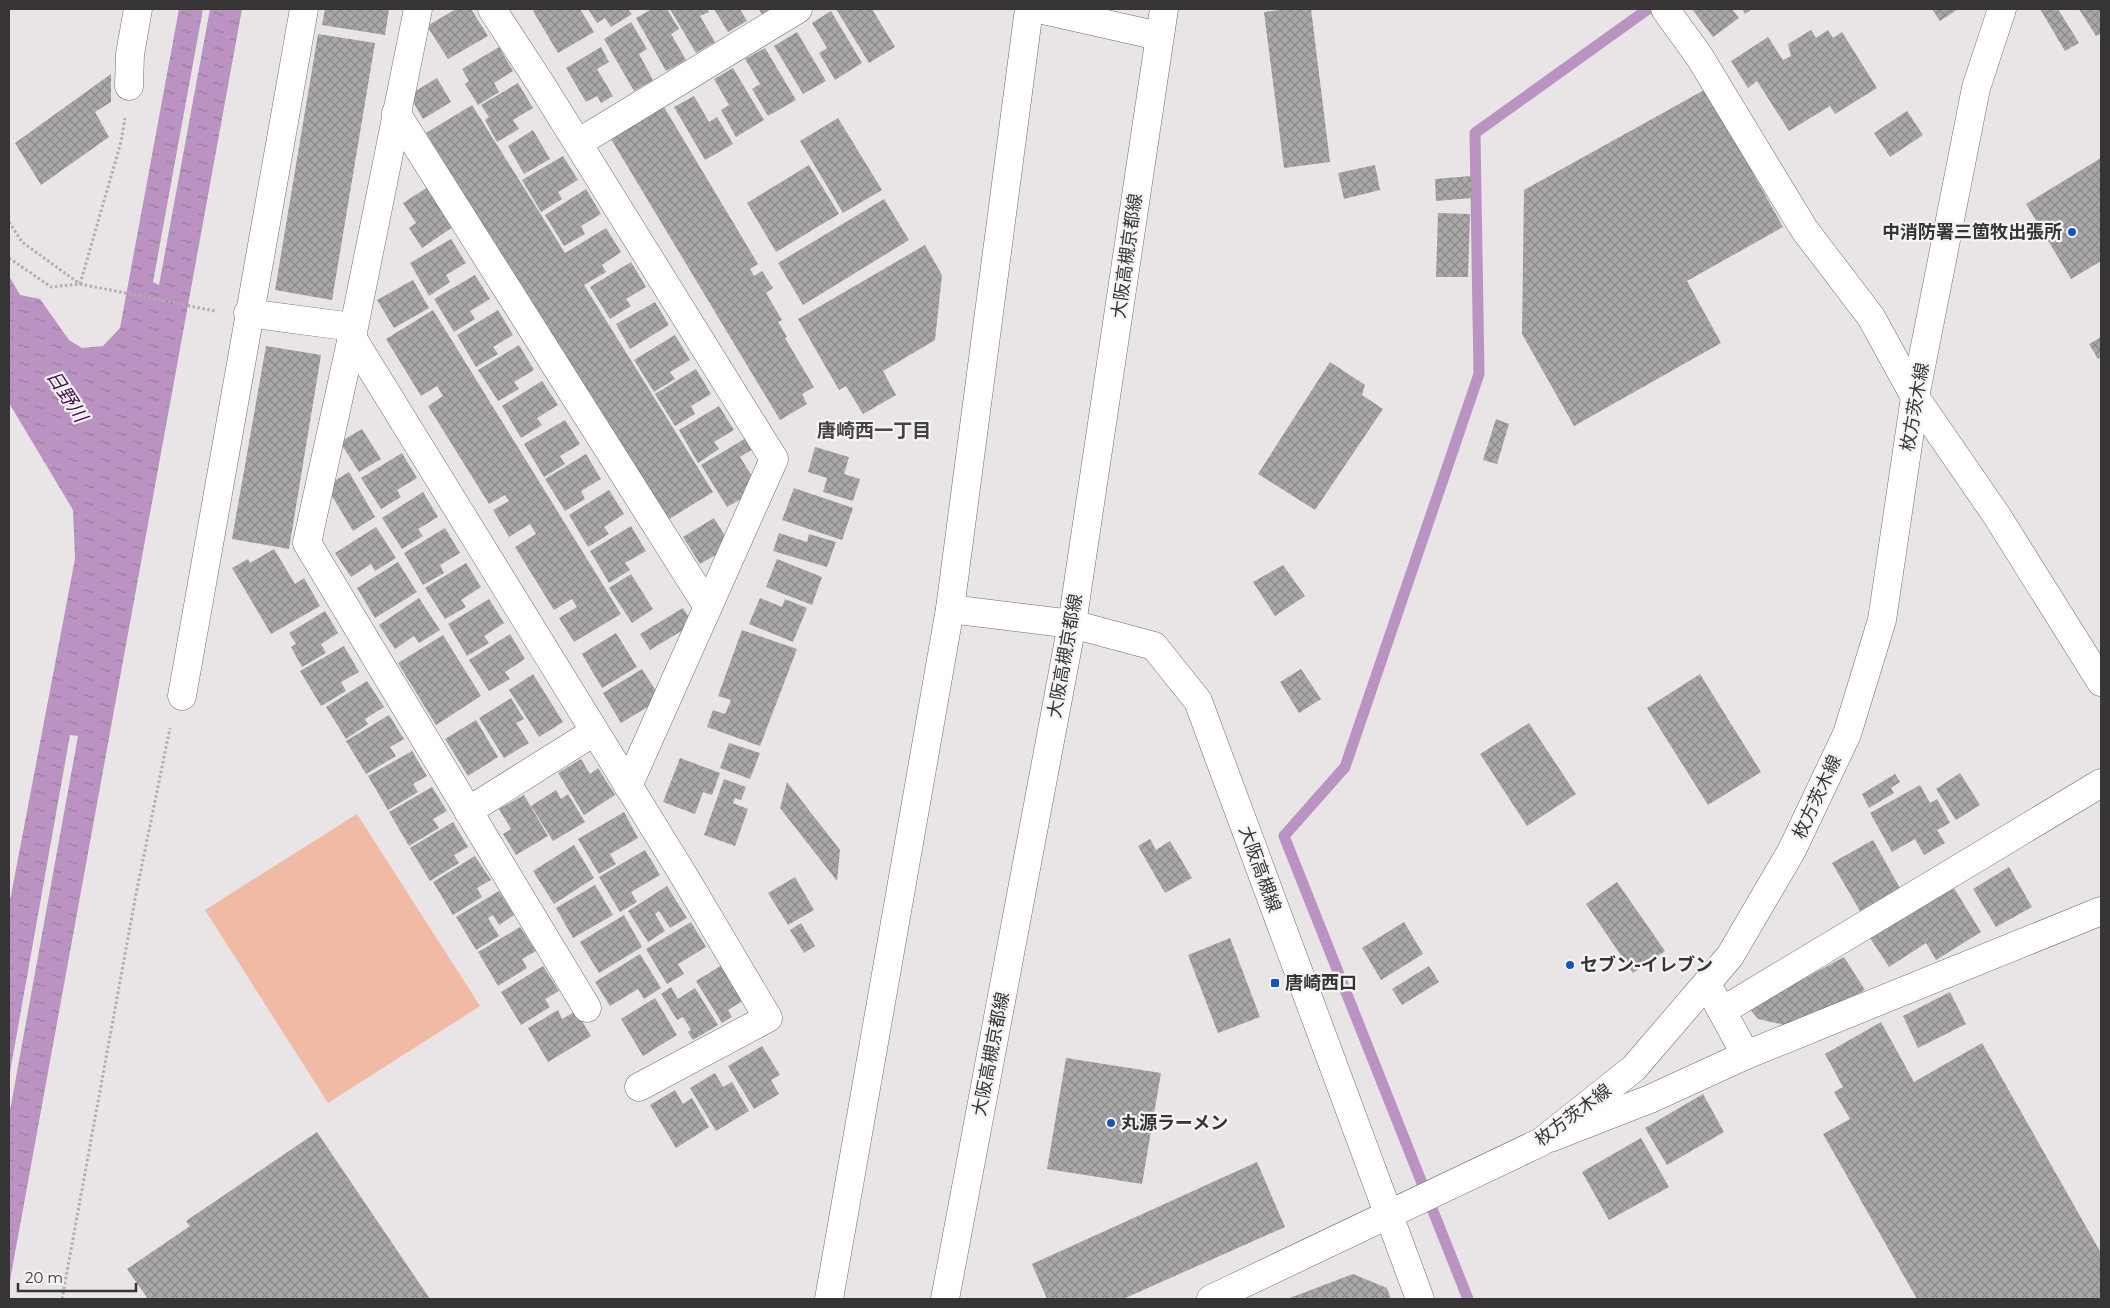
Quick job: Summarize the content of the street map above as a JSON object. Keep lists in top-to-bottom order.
{
  "streets": {
    "street": ["大阪高槻京都線", "枚方茨木線", "大阪高槻線"]
  },
  "crossings": [
    ["大阪高槻京都線", "大阪高槻線"],
    ["枚方茨木線", "大阪高槻線"]
  ],
  "districts": ["唐崎西一丁目"],
  "water": ["日野川"],
  "places": {
    "other": ["中消防署三箇牧出張所", "セブン-イレブン", "丸源ラーメン"],
    "transit": ["唐崎西口"]
  },
  "scale_bar": "20 m"
}
